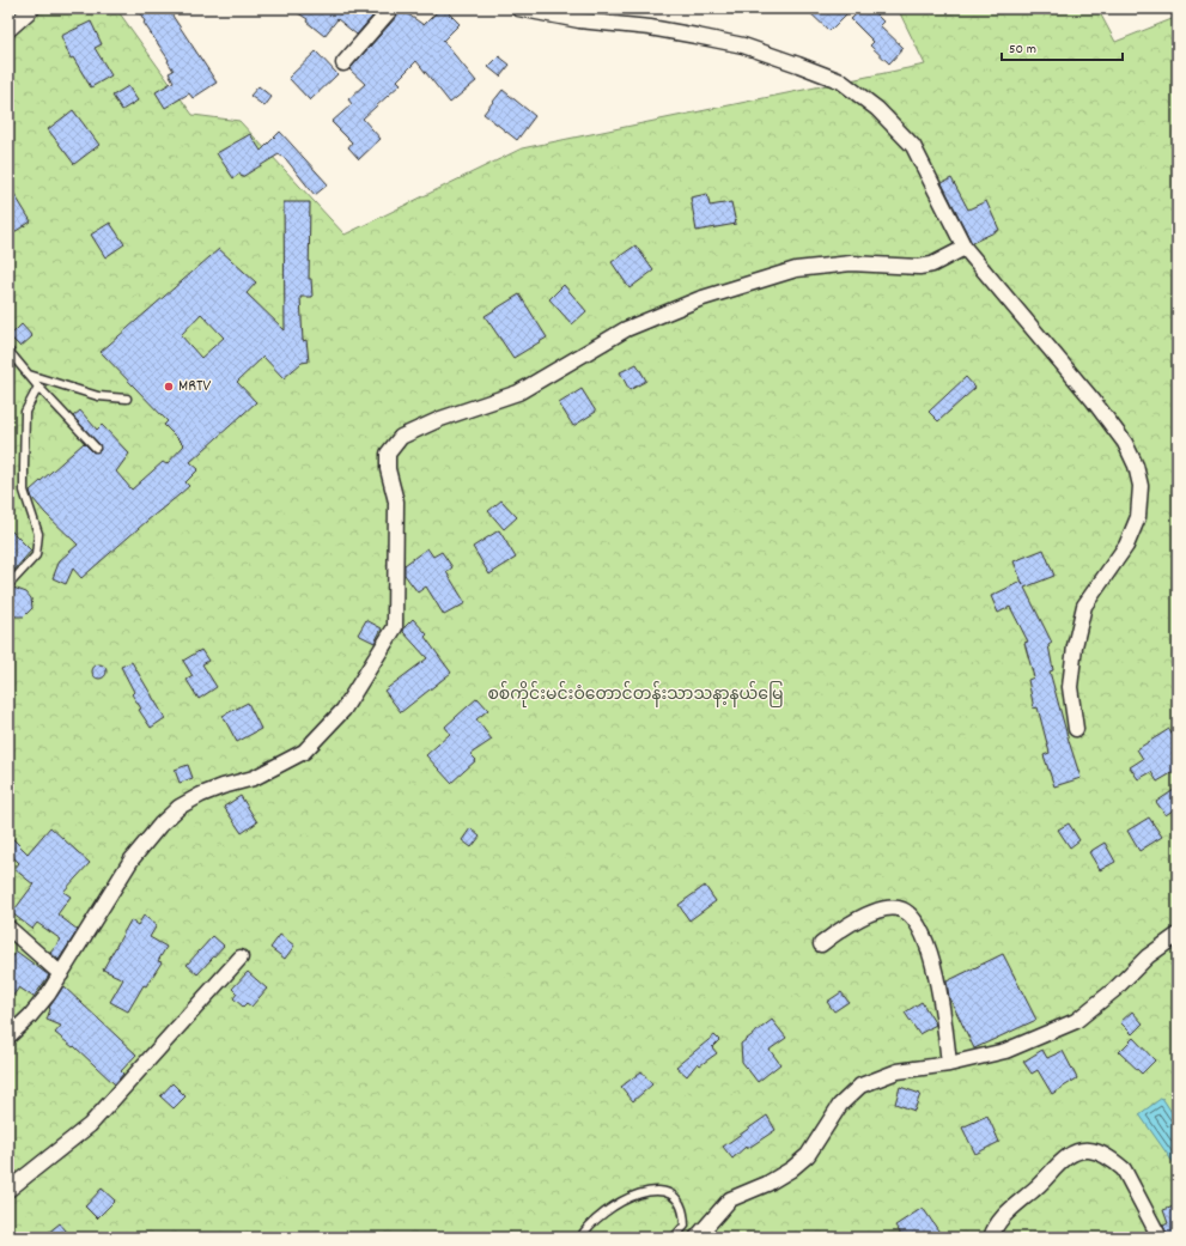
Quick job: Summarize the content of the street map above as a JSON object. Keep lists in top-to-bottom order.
{
  "parks": ["စစ်ကိုင်းမင်းဝံတောင်တန်းသာသနာ့နယ်မြေ"],
  "places": ["MRTV"],
  "scale_bar": "50 m"
}
